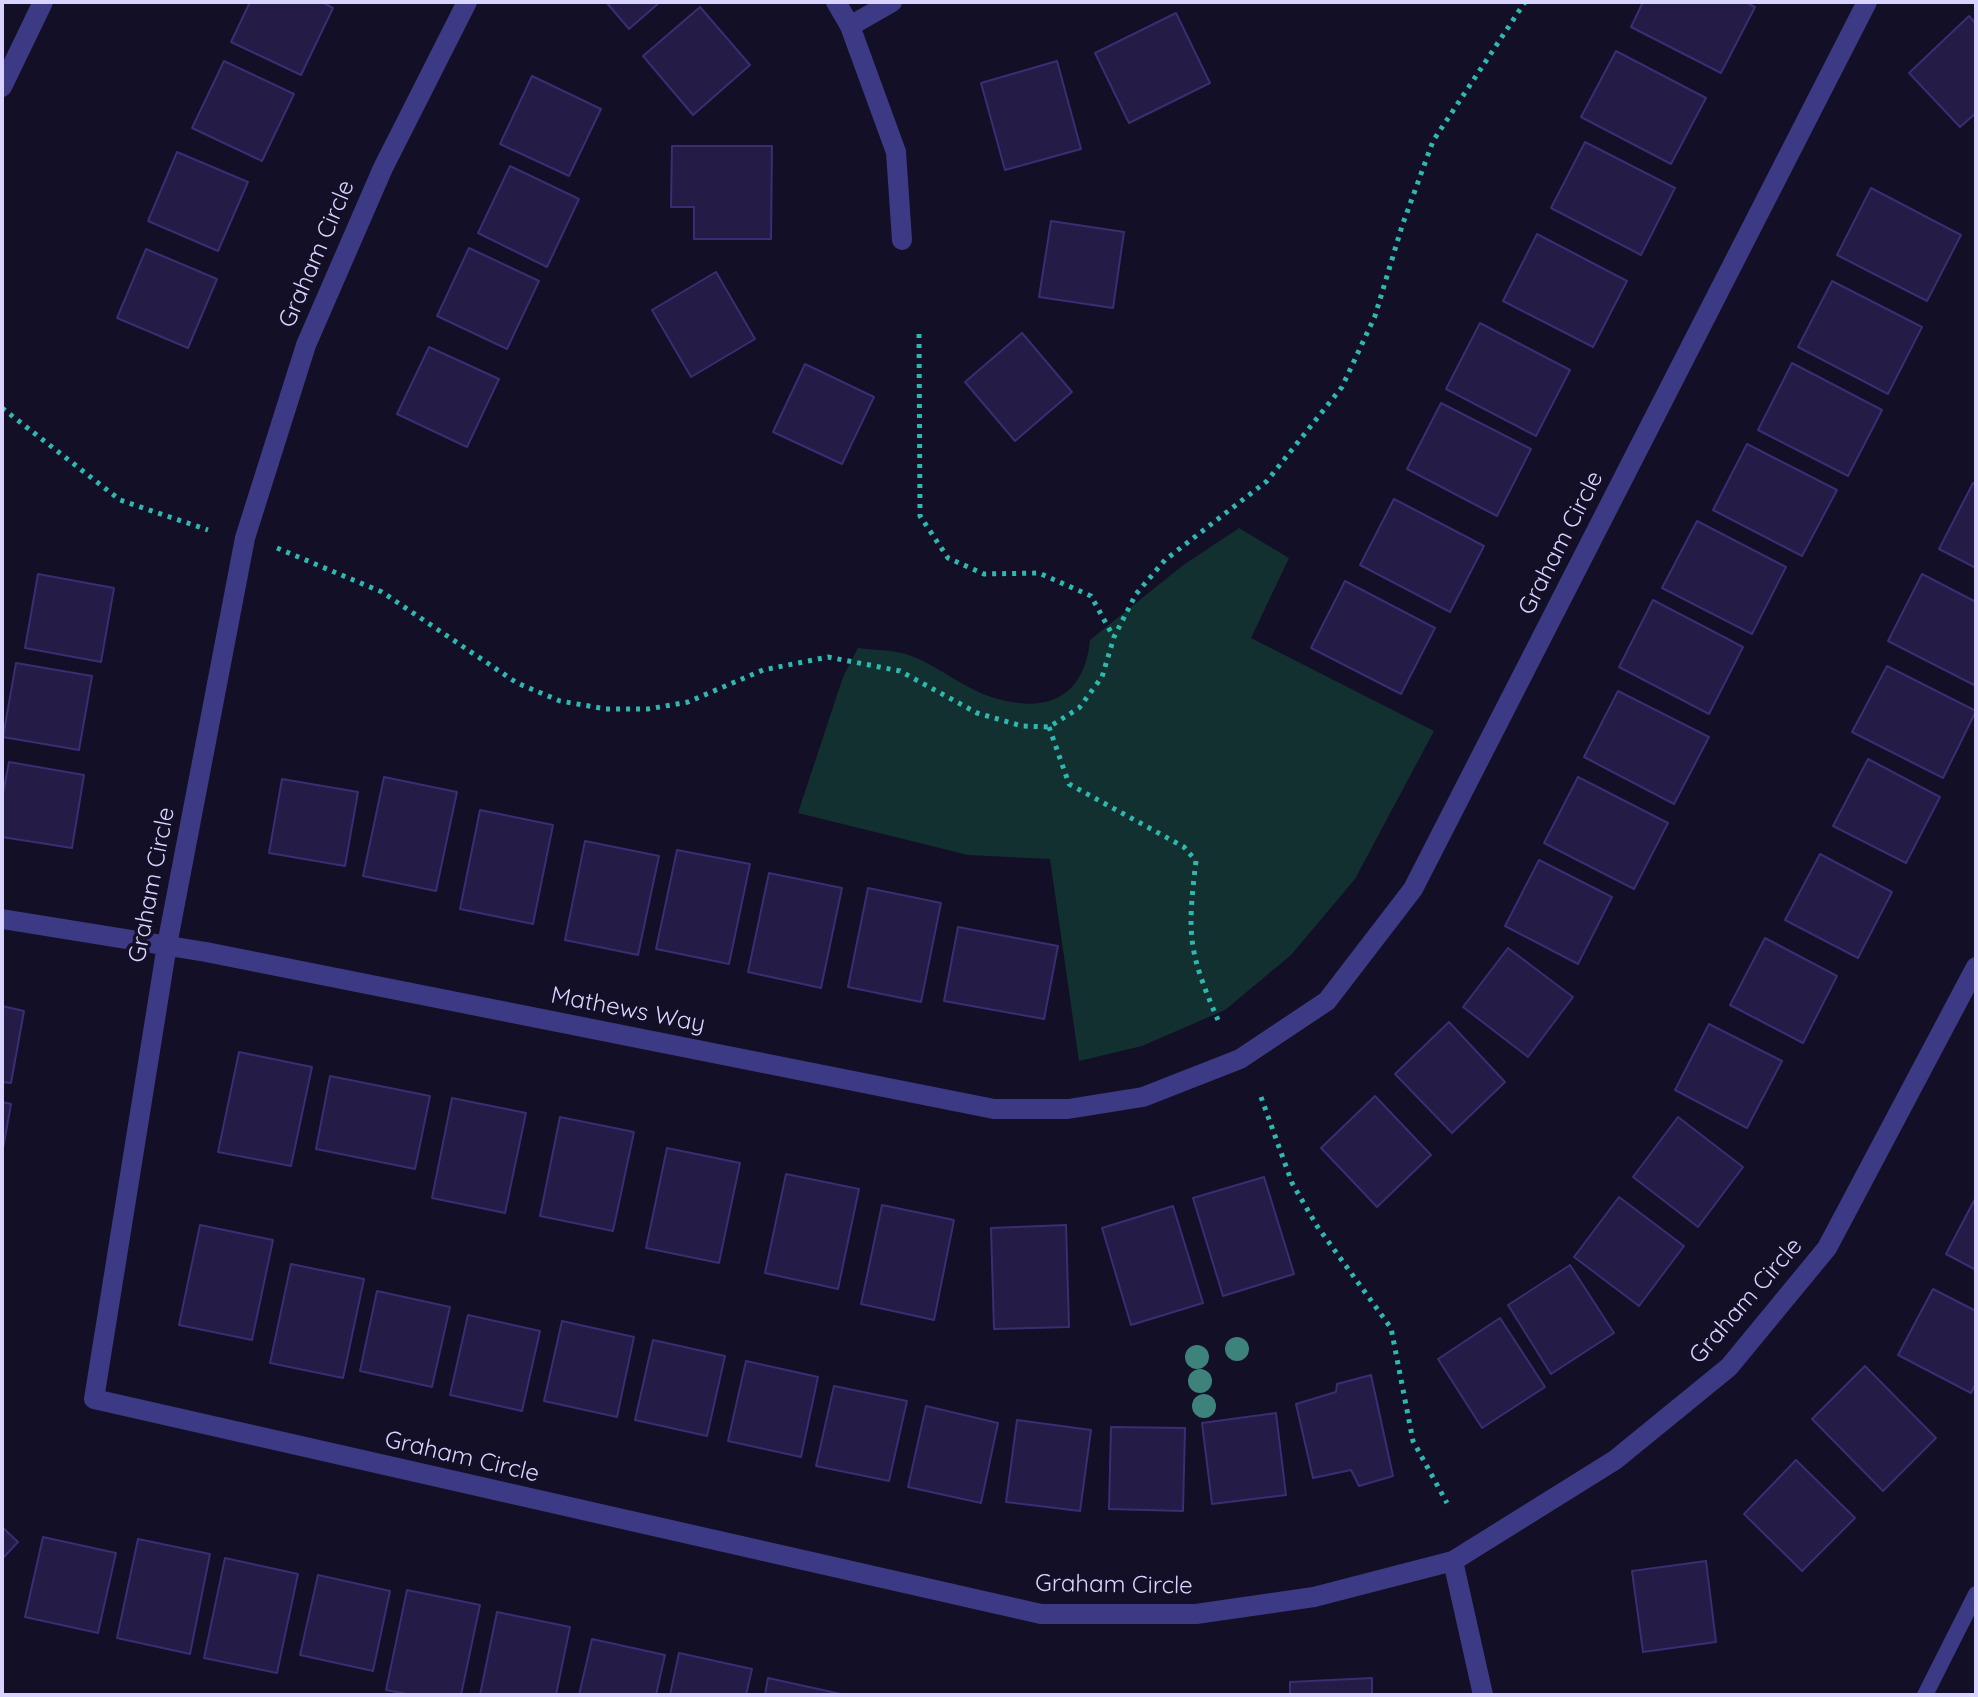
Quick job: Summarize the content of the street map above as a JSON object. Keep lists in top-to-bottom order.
{
  "streets": {
    "street": ["Graham Circle", "Mathews Way"]
  },
  "crossings": [
    ["Graham Circle", "Mathews Way"]
  ]
}
